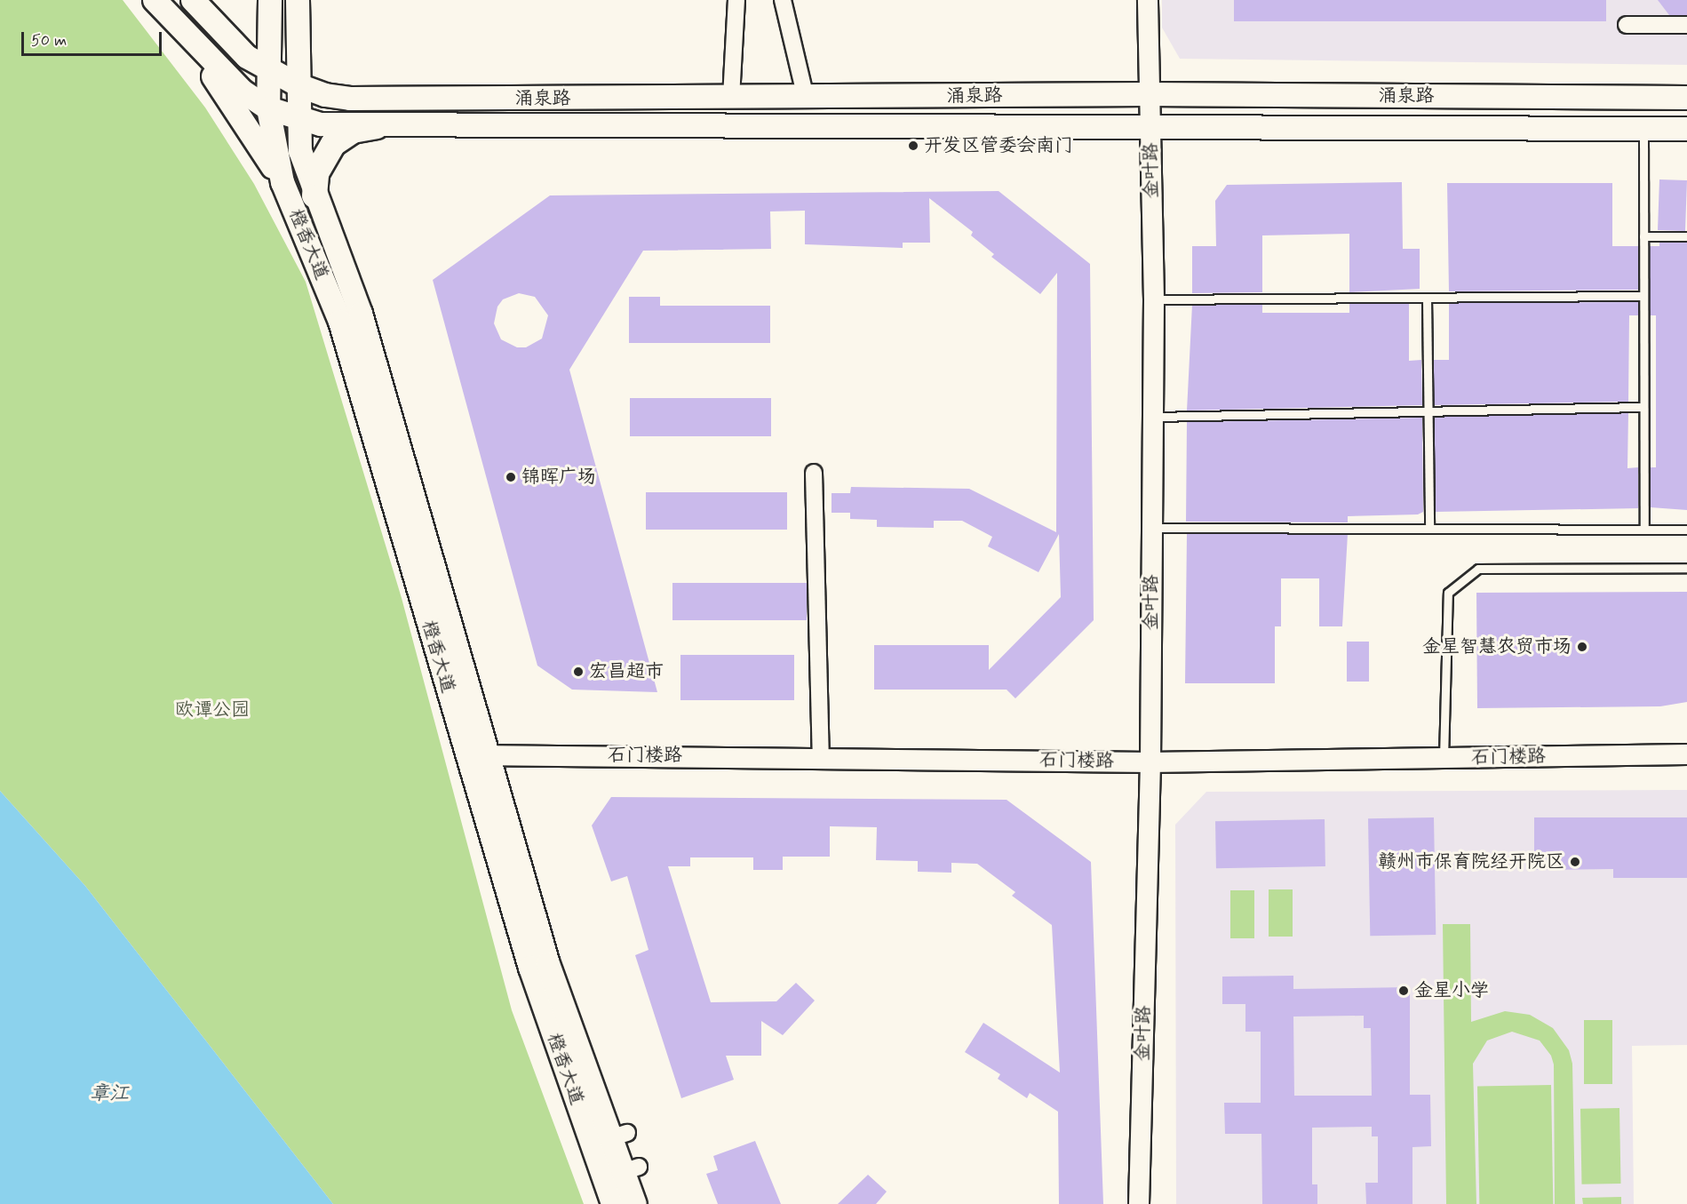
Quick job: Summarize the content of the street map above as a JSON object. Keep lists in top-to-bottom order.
{
  "streets": {
    "main road": ["涌泉路", "橙香大道"],
    "street": ["金叶路", "石门楼路"]
  },
  "crossings": [
    ["涌泉路", "金叶路"],
    ["涌泉路", "橙香大道"],
    ["金叶路", "石门楼路"],
    ["橙香大道", "石门楼路"]
  ],
  "water": ["章江"],
  "parks": ["欧谭公园"],
  "places": [
    "开发区管委会南门",
    "锦晖广场",
    "金星智慧农贸市场",
    "宏昌超市",
    "赣州市保育院经开院区",
    "金星小学"
  ],
  "scale_bar": "50 m"
}
